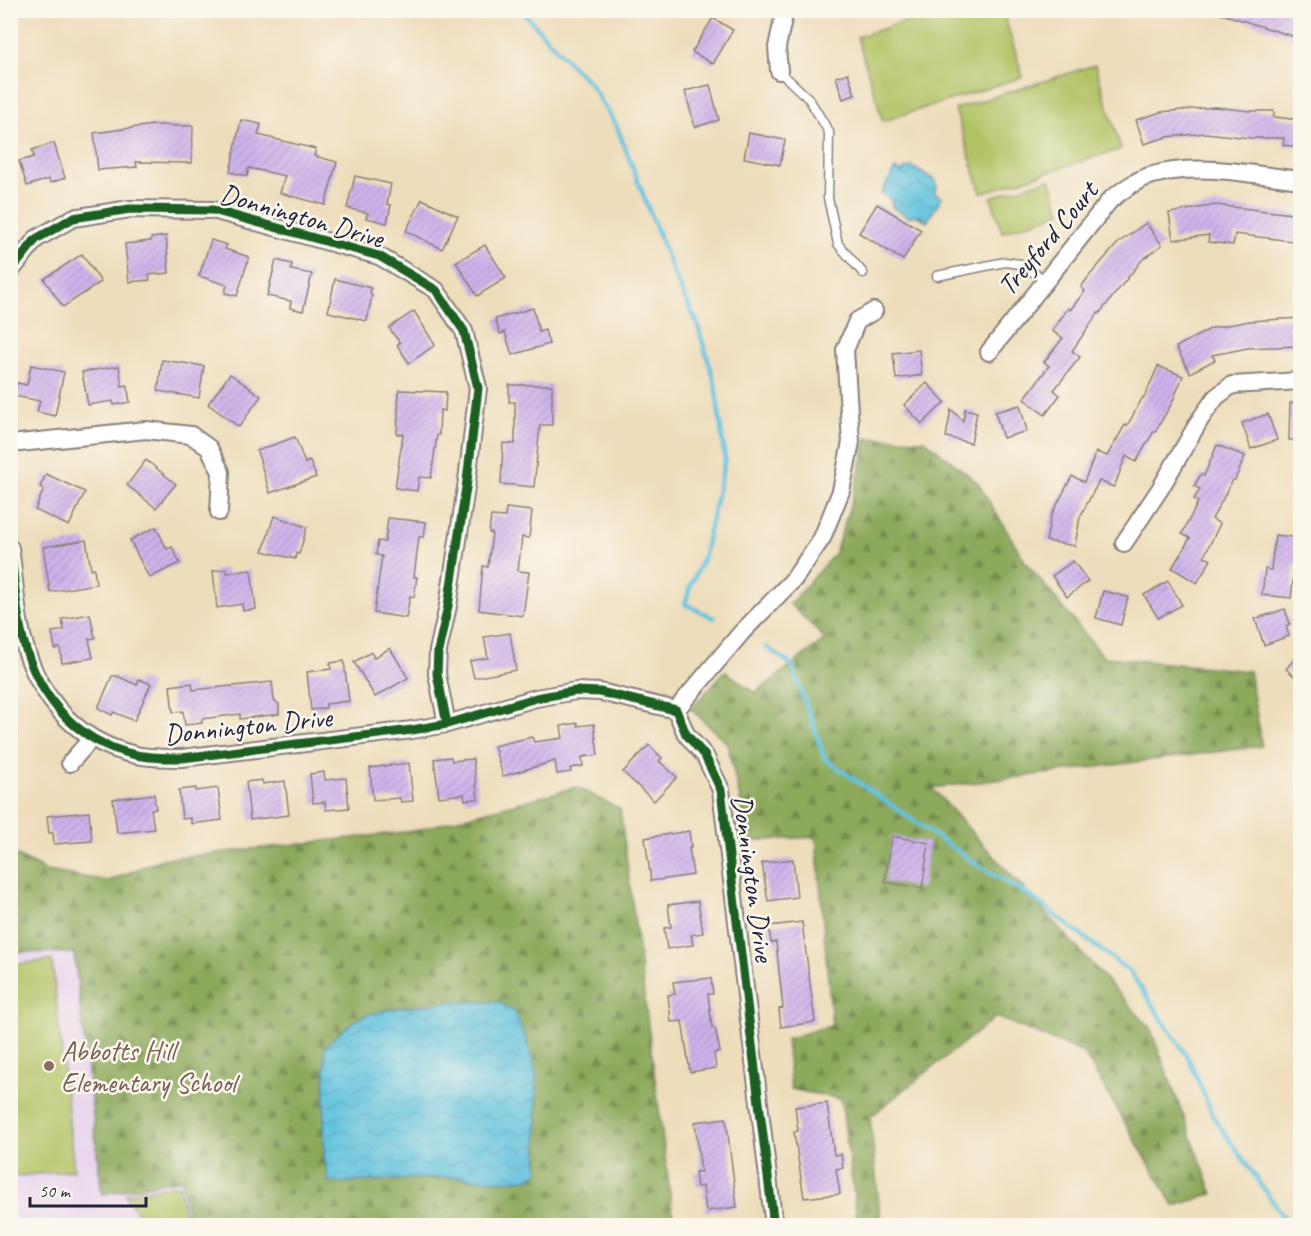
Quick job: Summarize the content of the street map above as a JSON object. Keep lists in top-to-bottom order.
{
  "streets": {
    "street": ["Donnington Drive", "Treyford Court"]
  },
  "places": ["Abbotts Hill Elementary School"],
  "scale_bar": "50 m"
}
